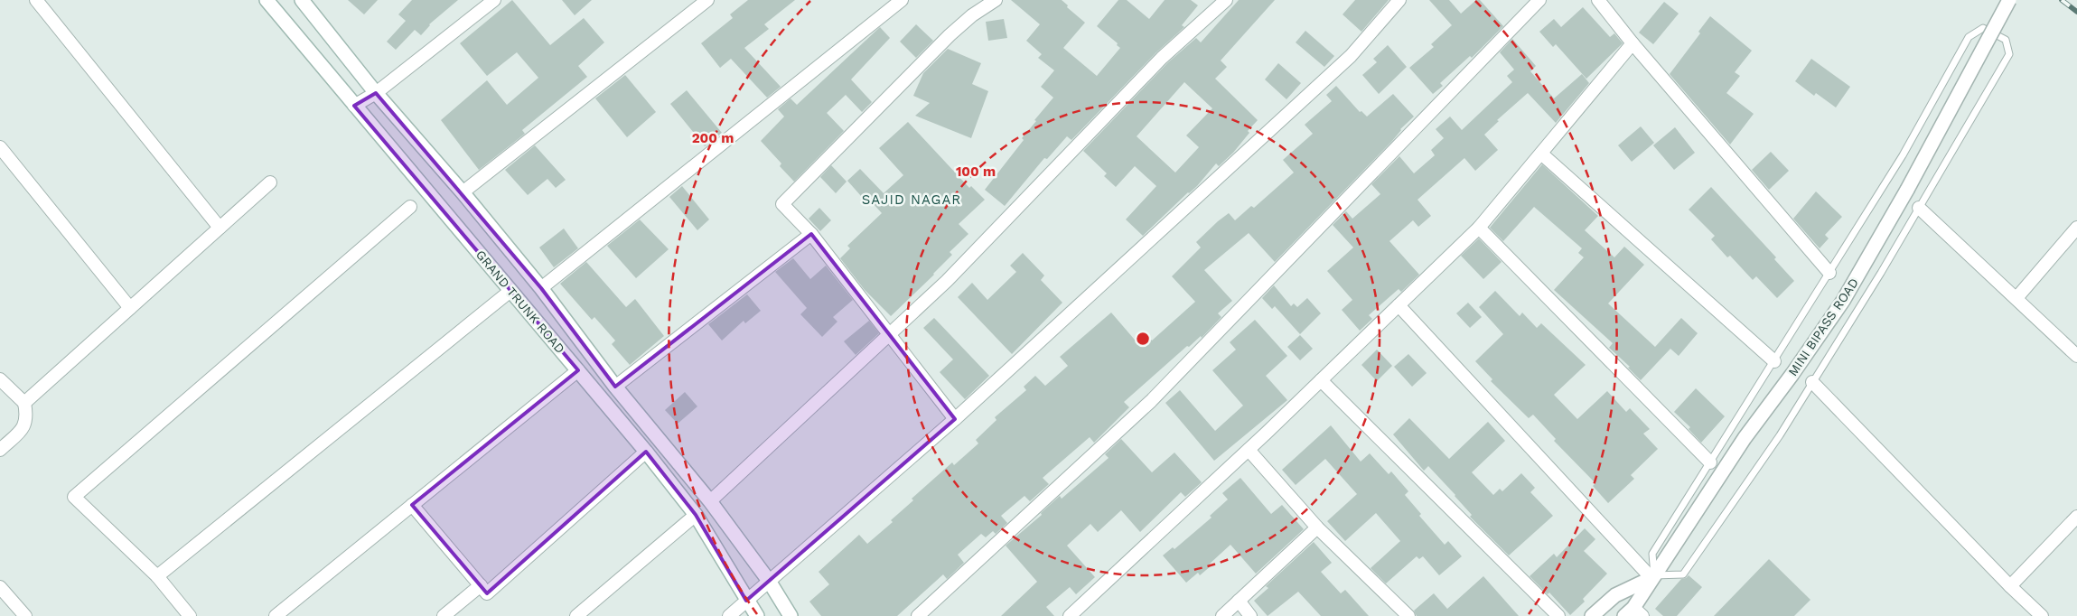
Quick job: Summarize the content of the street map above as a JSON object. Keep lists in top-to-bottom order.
{
  "streets": {
    "main road": ["GRAND TRUNK ROAD", "MINI BIPASS ROAD"]
  },
  "districts": ["SAJID NAGAR"],
  "rings": ["200 m", "100 m"]
}
